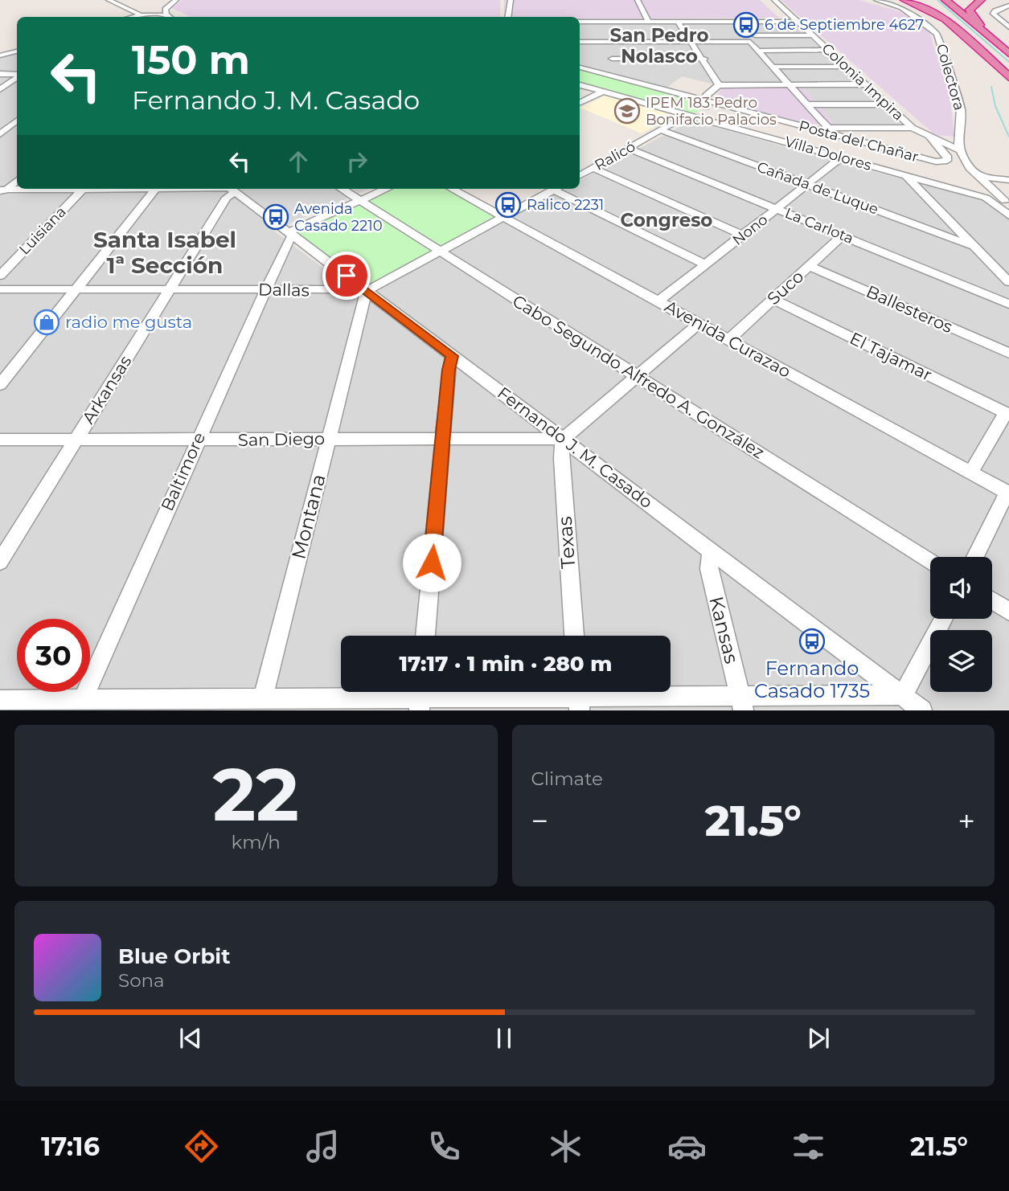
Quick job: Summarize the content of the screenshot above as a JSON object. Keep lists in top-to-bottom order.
{
  "streets": {
    "street": [
      "Colectora",
      "Colonia Impira",
      "Posta del Chañar",
      "Villa Dolores",
      "Ralicó",
      "Cañada de Luque",
      "La Carlota",
      "Nono",
      "Luisiana",
      "Suco",
      "Dallas",
      "Ballesteros",
      "Avenida Curazao",
      "El Tajamar",
      "Cabo Segundo Alfredo A. González",
      "Arkansas",
      "San Diego",
      "Fernando J. M. Casado",
      "Baltimore",
      "Montana",
      "Texas",
      "Kansas"
    ]
  },
  "crossings": [
    ["Colectora", "Colonia Impira"],
    ["Colonia Impira", "Posta del Chañar"],
    ["Posta del Chañar", "Ralicó"],
    ["Villa Dolores", "Ralicó"],
    ["Villa Dolores", "Nono"],
    ["Ralicó", "Cañada de Luque"],
    ["Ralicó", "La Carlota"],
    ["Cañada de Luque", "Nono"],
    ["La Carlota", "Nono"],
    ["La Carlota", "Suco"],
    ["Nono", "Avenida Curazao"],
    ["Suco", "Ballesteros"],
    ["Suco", "Avenida Curazao"],
    ["Suco", "El Tajamar"],
    ["Dallas", "Arkansas"],
    ["Dallas", "Fernando J. M. Casado"],
    ["Dallas", "Baltimore"],
    ["Dallas", "Montana"],
    ["Arkansas", "San Diego"],
    ["Arkansas", "Fernando J. M. Casado"],
    ["San Diego", "Fernando J. M. Casado"],
    ["San Diego", "Baltimore"],
    ["San Diego", "Montana"],
    ["San Diego", "Texas"],
    ["Fernando J. M. Casado", "Baltimore"],
    ["Fernando J. M. Casado", "Montana"],
    ["Fernando J. M. Casado", "Texas"],
    ["Fernando J. M. Casado", "Kansas"]
  ],
  "districts": ["San Pedro Nolasco", "Congreso", "Santa Isabel 1ª Sección"],
  "places": {
    "bus stop": [
      "6 de Septiembre 4627",
      "Ralico 2231",
      "Avenida Casado 2210",
      "Fernando Casado 1735"
    ],
    "school or university": ["IPEM 183 Pedro Bonifacio Palacios"],
    "shop": ["radio me gusta"]
  },
  "page": {
    "turn": ["150 m", "Fernando J. M. Casado"],
    "limit": "30",
    "trip": "17:17 · 1 min · 280 m",
    "tile": [
      ["22", "km/h"],
      "Climate"
    ],
    "heat": ["−", "21.5°", "+"],
    "song": ["Blue Orbit", "Sona"],
    "tabs": ["17:16", "21.5°"]
  }
}
